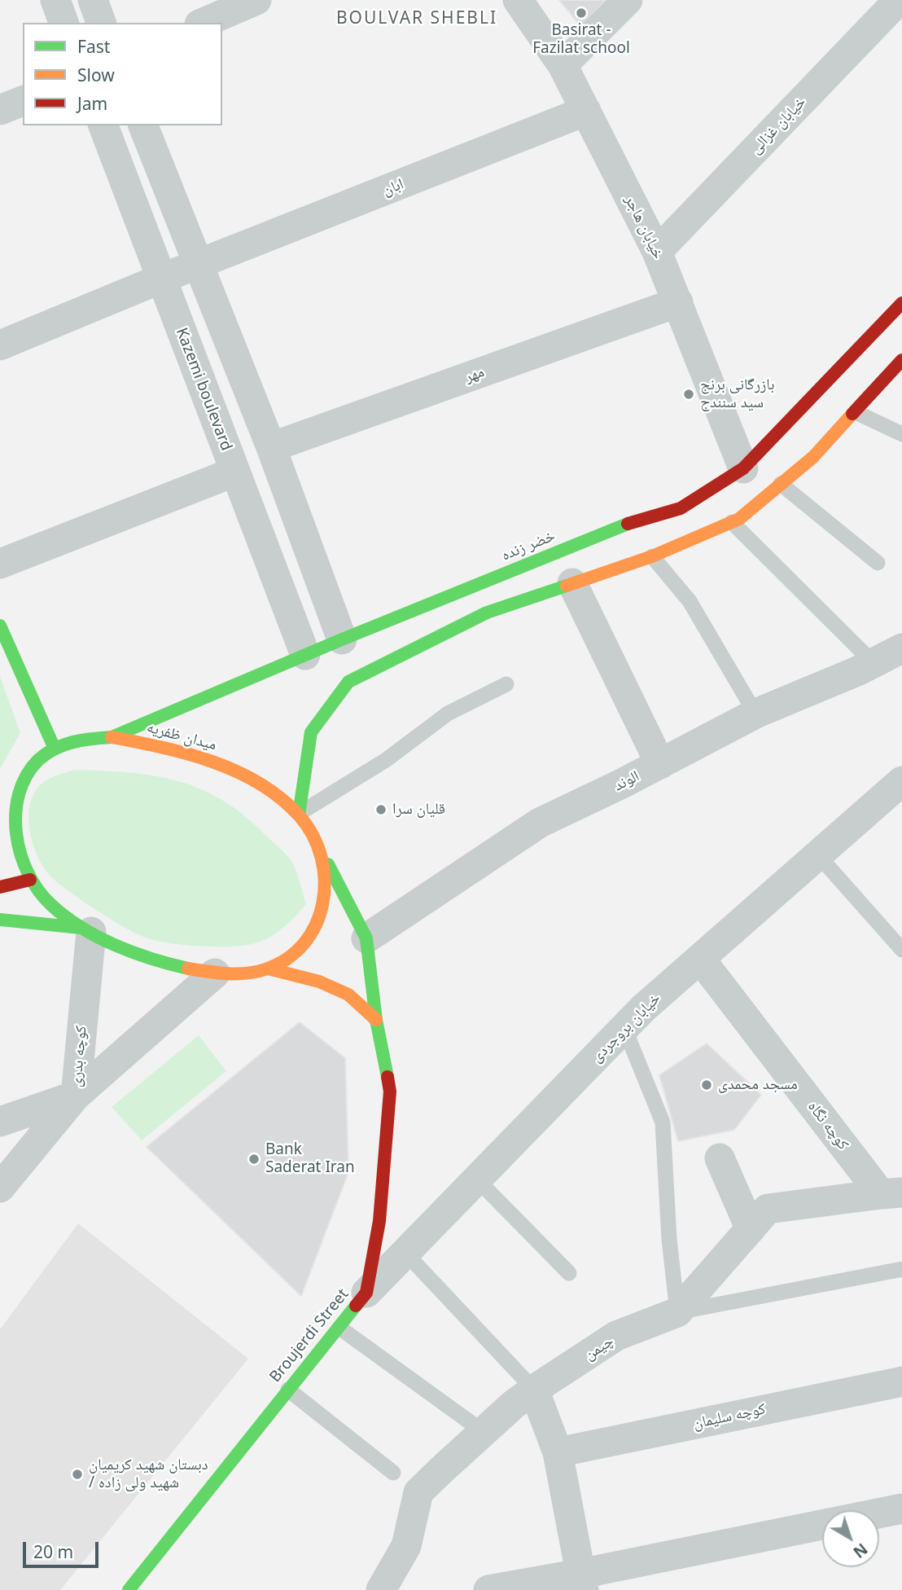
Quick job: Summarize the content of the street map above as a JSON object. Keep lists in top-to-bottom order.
{
  "streets": {
    "street": [
      "خیابان غزالی",
      "ابان",
      "خیابان هاجر",
      "مهر",
      "Kazemi boulevard",
      "خضر زنده",
      "میدان ظفریه",
      "الوند",
      "خیابان بروجردی",
      "کوچه بدری",
      "کوچه نگاه",
      "Broujerdi Street",
      "چیمن",
      "کوچه سلیمان"
    ]
  },
  "crossings": [
    ["خیابان غزالی", "خیابان هاجر"],
    ["ابان", "خیابان هاجر"],
    ["ابان", "Kazemi boulevard"],
    ["خیابان هاجر", "مهر"],
    ["خیابان هاجر", "خضر زنده"],
    ["Kazemi boulevard", "خضر زنده"],
    ["خضر زنده", "میدان ظفریه"],
    ["میدان ظفریه", "کوچه بدری"],
    ["الوند", "Broujerdi Street"],
    ["خیابان بروجردی", "کوچه نگاه"],
    ["خیابان بروجردی", "Broujerdi Street"],
    ["کوچه نگاه", "چیمن"]
  ],
  "districts": ["BOULVAR SHEBLI"],
  "places": [
    "Basirat - Fazilat school",
    "بازرگانی برنج سید سنندج",
    "قلیان سرا",
    "مسجد محمدی",
    "Bank Saderat Iran",
    "دبستان شهید کریمیان / شهید ولی زاده"
  ],
  "legend": ["Fast", "Slow", "Jam"],
  "scale_bar": "20 m",
  "north": "bottom right"
}
